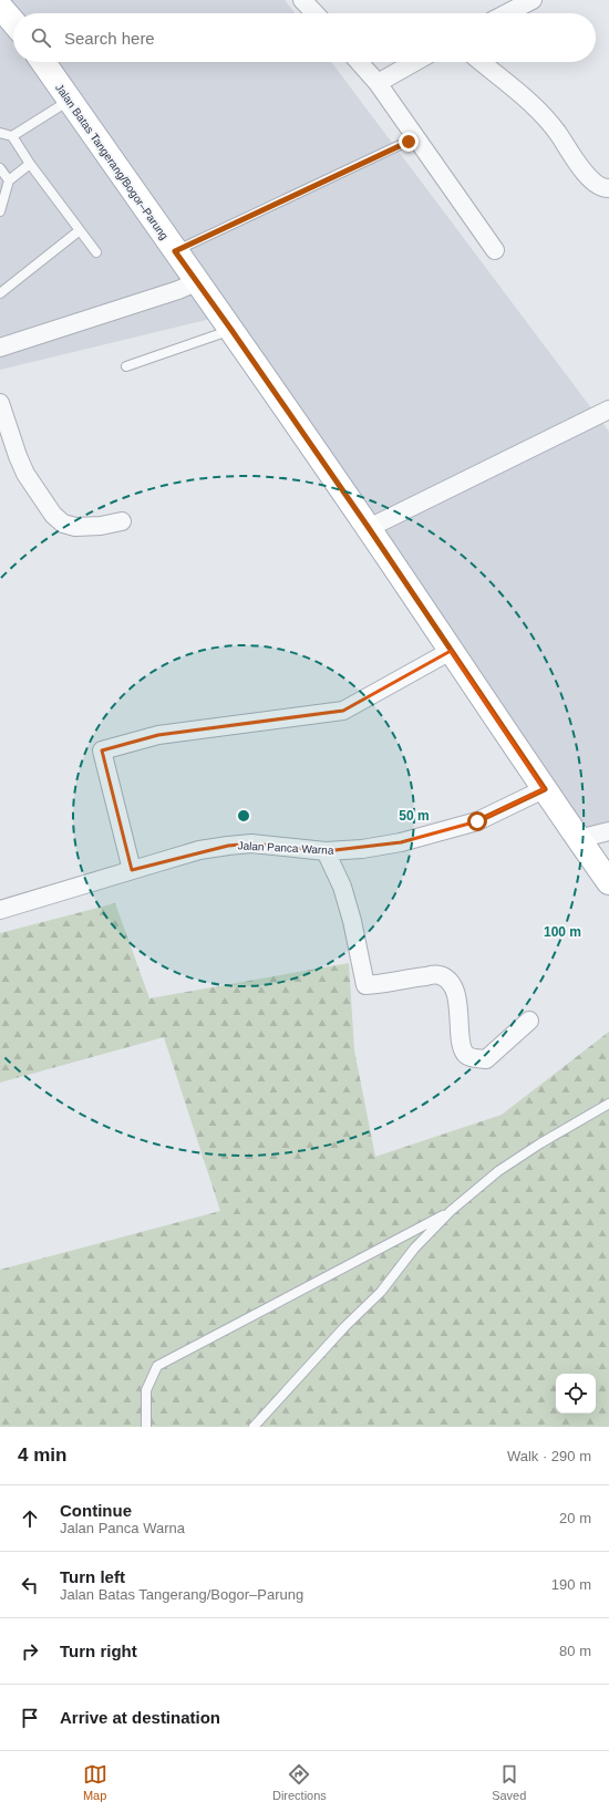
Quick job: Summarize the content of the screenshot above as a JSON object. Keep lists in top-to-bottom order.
{
  "streets": {
    "main road": ["Jalan Batas Tangerang/Bogor–Parung"],
    "street": ["Jalan Panca Warna"]
  },
  "crossings": [
    ["Jalan Batas Tangerang/Bogor–Parung", "Jalan Panca Warna"]
  ],
  "page": {
    "search": "Search here",
    "heading": ["4 min", "Walk · 290 m"],
    "list": [
      ["Continue", "Jalan Panca Warna", "20 m"],
      ["Turn left", "Jalan Batas Tangerang/Bogor–Parung", "190 m"],
      ["Turn right", "80 m"],
      "Arrive at destination"
    ],
    "nav": ["Map", "Directions", "Saved"]
  },
  "rings": ["50 m", "100 m"]
}
